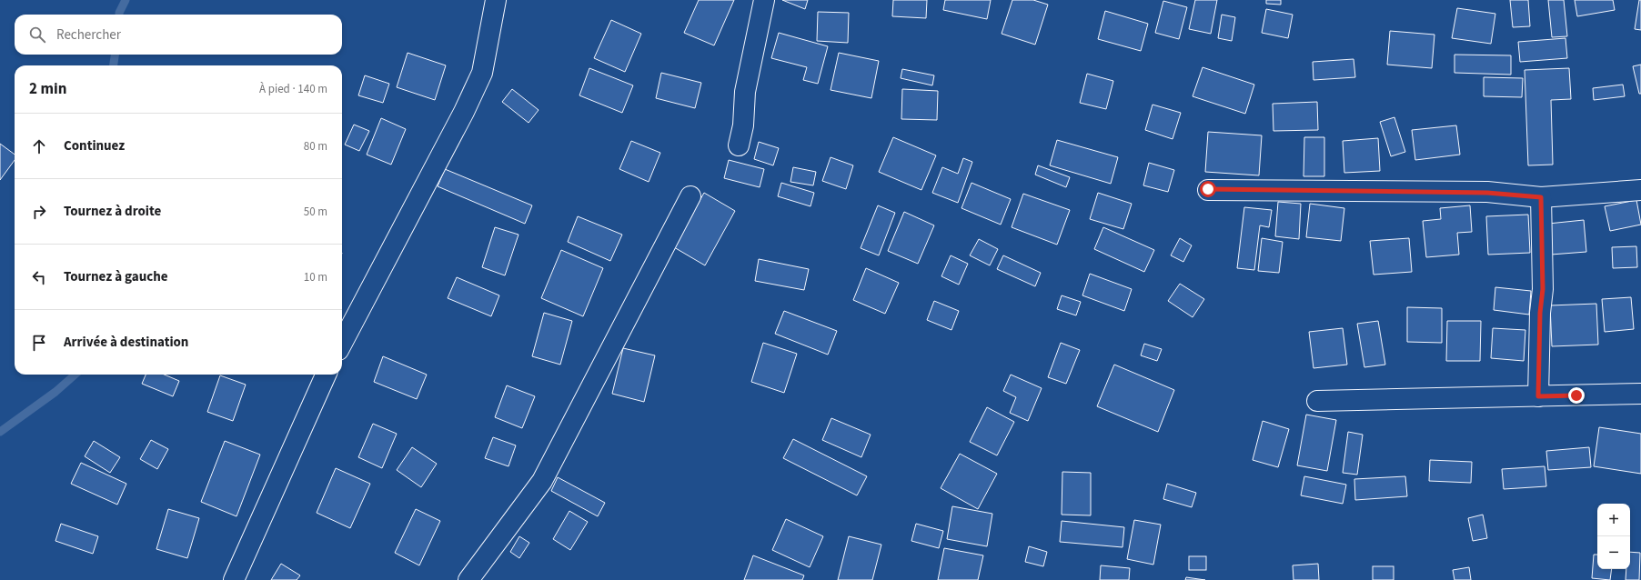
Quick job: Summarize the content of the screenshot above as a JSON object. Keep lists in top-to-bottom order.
{
  "page": {
    "search": "Rechercher",
    "heading": ["2 min", "À pied · 140 m"],
    "list": [
      ["Continuez", "80 m"],
      ["Tournez à droite", "50 m"],
      ["Tournez à gauche", "10 m"],
      "Arrivée à destination"
    ],
    "map_buttons": ["+", "−"]
  }
}
